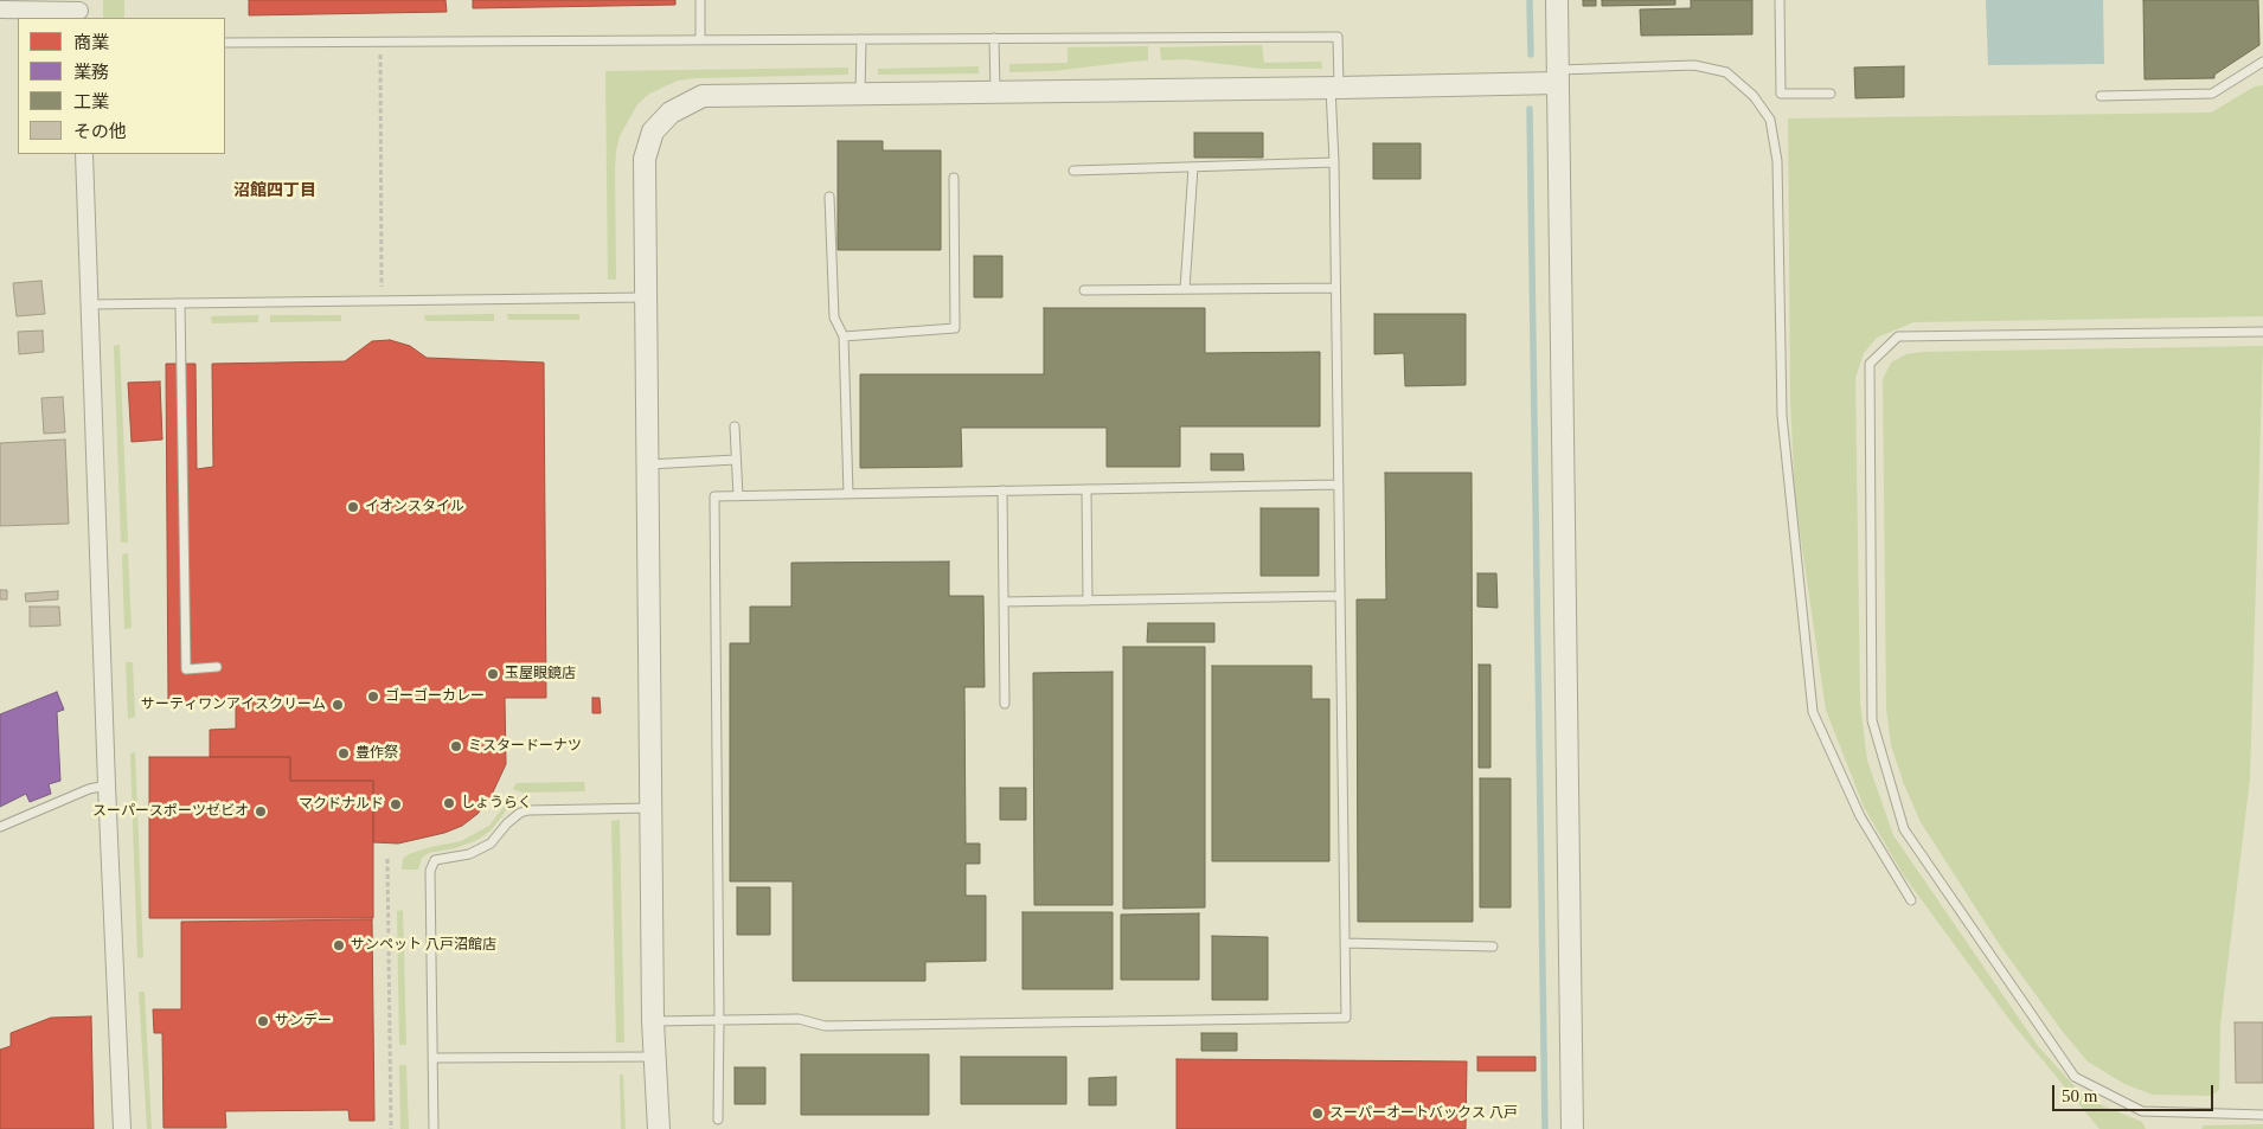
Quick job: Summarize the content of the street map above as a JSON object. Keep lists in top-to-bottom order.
{
  "districts": ["沼館四丁目"],
  "places": [
    "イオンスタイル",
    "玉屋眼鏡店",
    "ゴーゴーカレー",
    "サーティワンアイスクリーム",
    "ミスタードーナツ",
    "豊作祭",
    "しょうらく",
    "マクドナルド",
    "スーパースポーツゼビオ",
    "サンペット 八戸沼館店",
    "サンデー",
    "スーパーオートバックス 八戸"
  ],
  "legend": [
    "商業",
    "業務",
    "工業",
    "その他"
  ],
  "scale_bar": "50 m"
}
